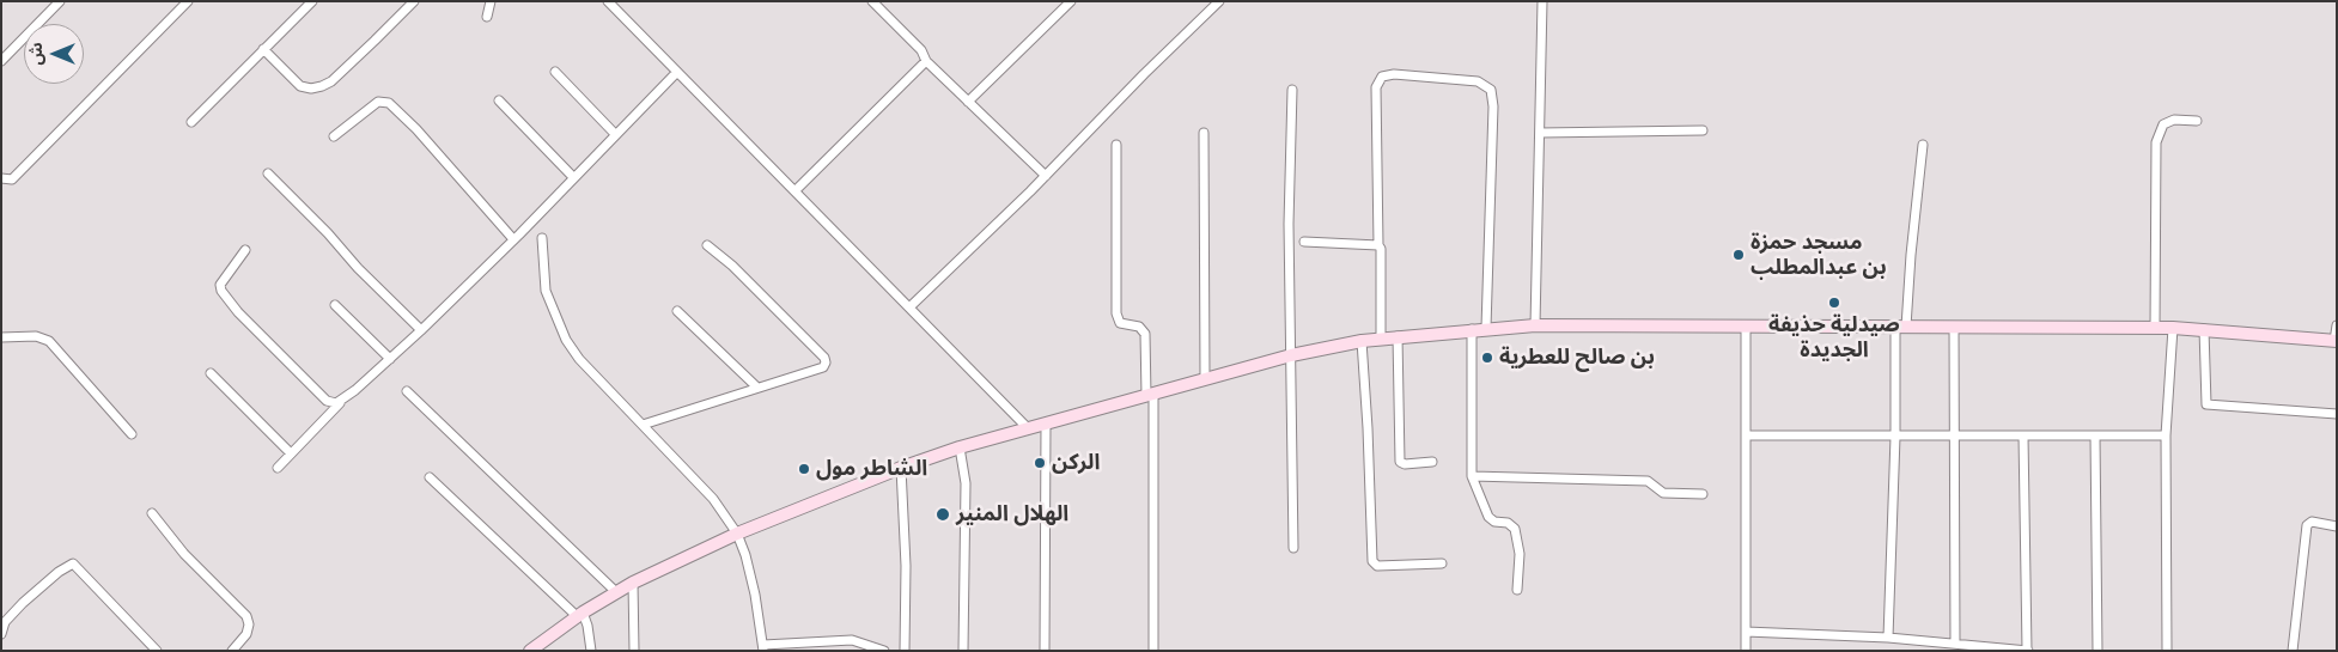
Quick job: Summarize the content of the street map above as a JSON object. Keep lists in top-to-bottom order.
{
  "places": [
    "مسجد حمزة بن عبدالمطلب",
    "صيدلية حذيفة الجديدة",
    "بن صالح للعطرية",
    "الركن",
    "الشاطر مول",
    "الهلال المنير"
  ],
  "north": "left"
}
